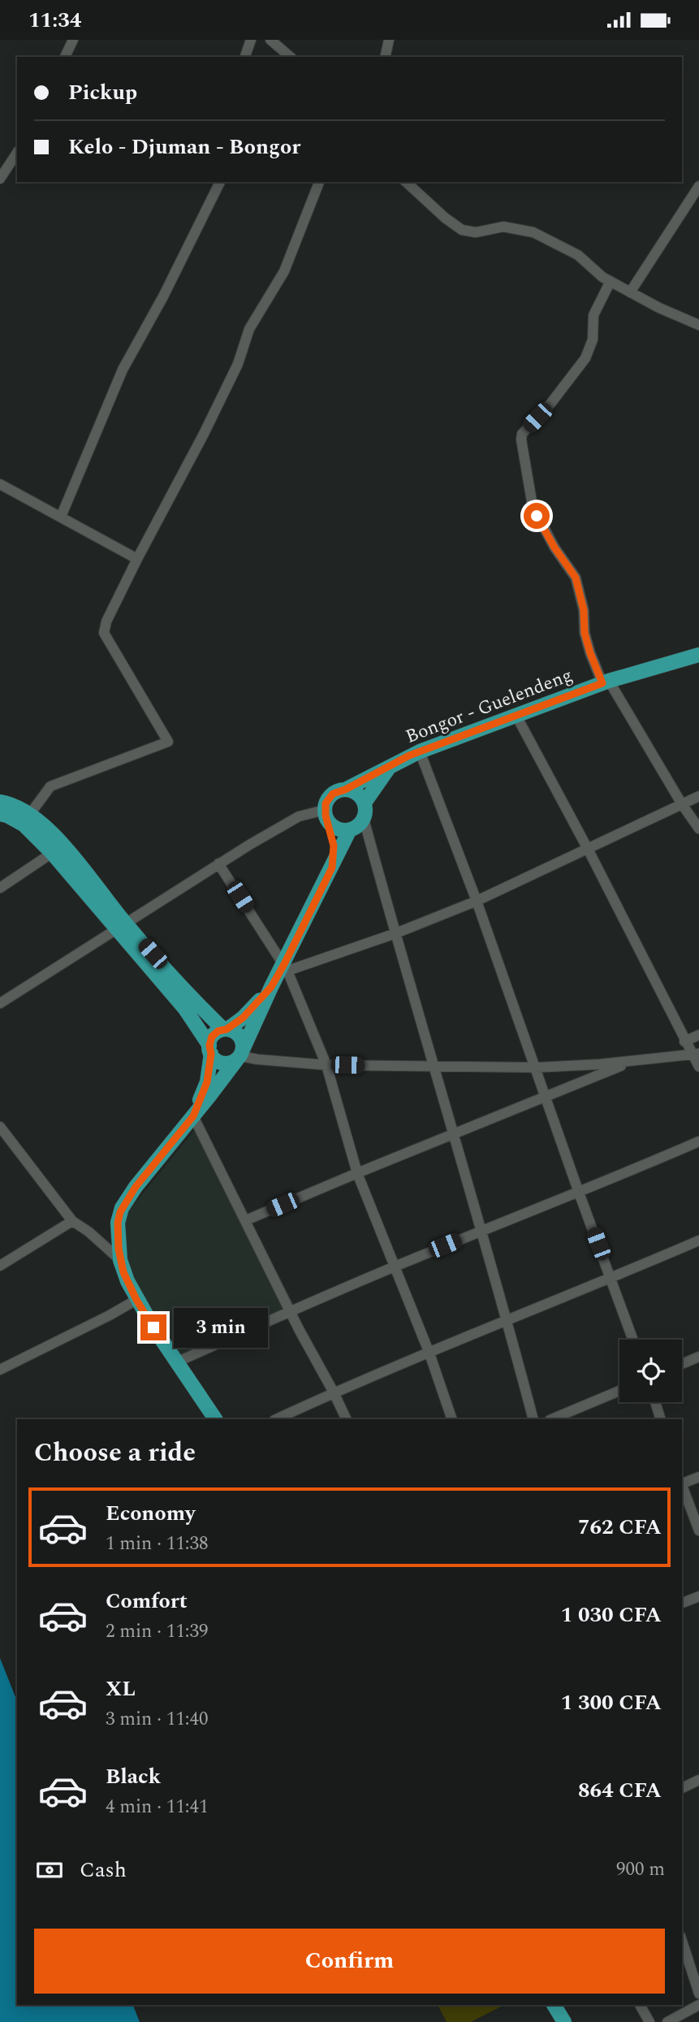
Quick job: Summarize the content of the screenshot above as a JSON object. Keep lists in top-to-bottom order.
{
  "streets": {
    "highway": ["Bongor - Guelendeng"]
  },
  "page": {
    "status": "11:34",
    "banner": ["Pickup", "Kelo - Djuman - Bongor"],
    "bubble": "3 min",
    "heading": "Choose a ride",
    "list": [
      {
        "name": "Economy",
        "note": "1 min · 11:38",
        "value": "762 CFA"
      },
      {
        "name": "Comfort",
        "note": "2 min · 11:39",
        "value": "1 030 CFA"
      },
      {
        "name": "XL",
        "note": "3 min · 11:40",
        "value": "1 300 CFA"
      },
      {
        "name": "Black",
        "note": "4 min · 11:41",
        "value": "864 CFA"
      }
    ],
    "pay": ["Cash", "900 m"],
    "buttons": "Confirm"
  }
}
